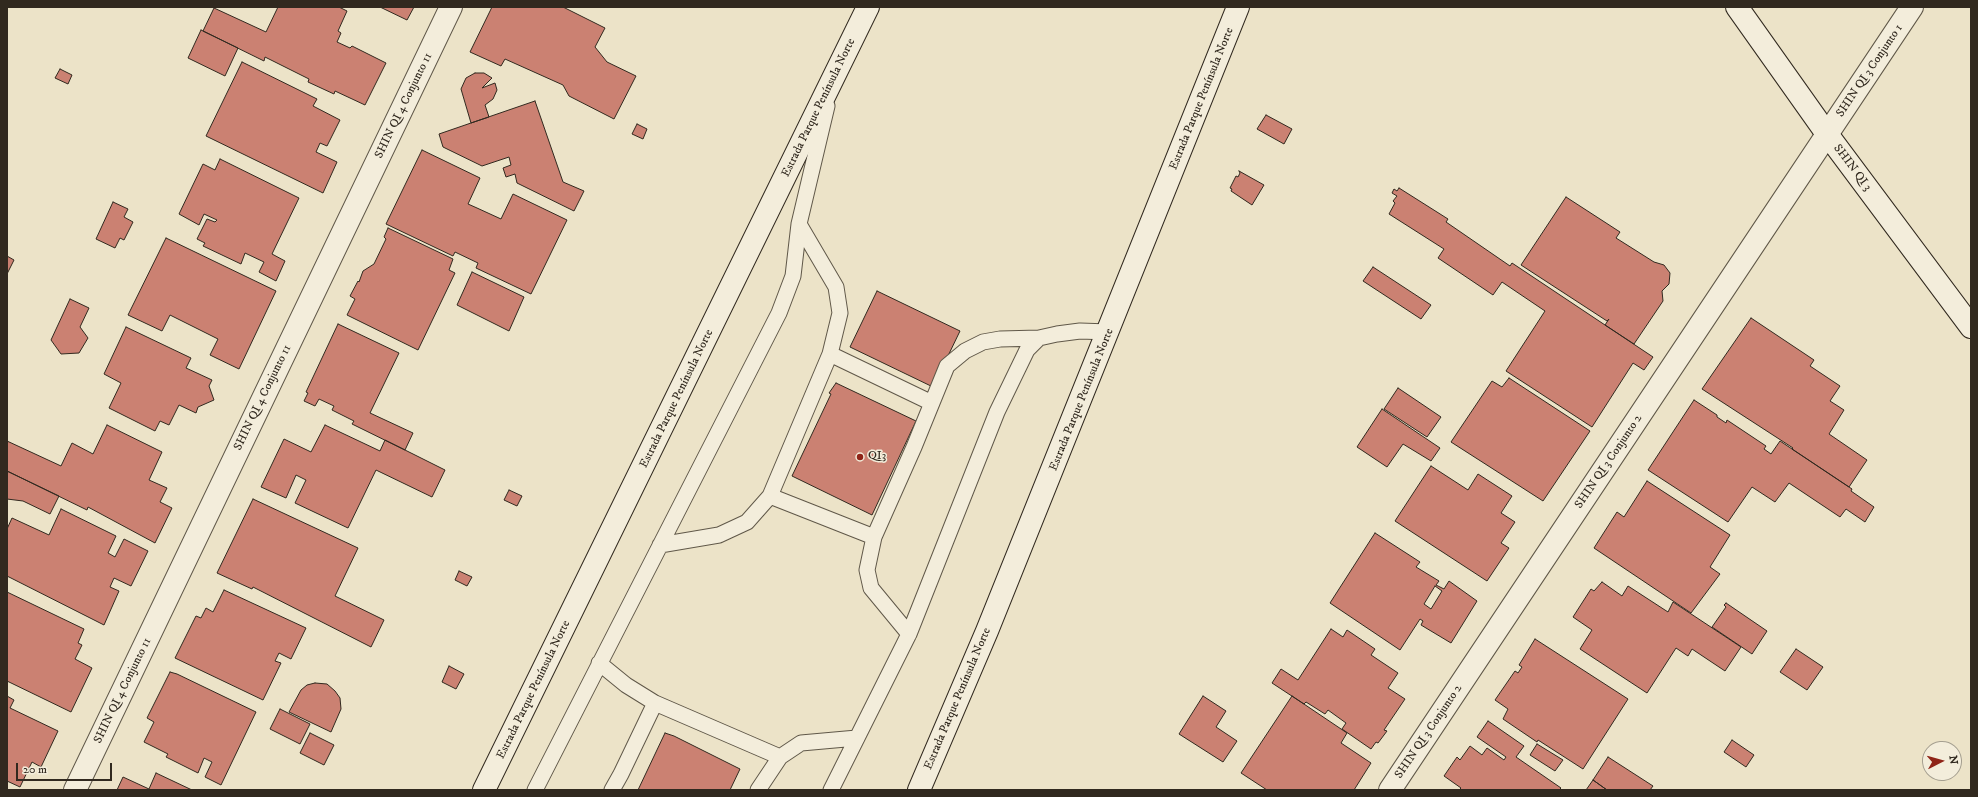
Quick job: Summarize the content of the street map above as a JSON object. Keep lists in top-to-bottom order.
{
  "streets": {
    "street": [
      "SHIN QI 3 Conjunto 1",
      "Estrada Parque Península Norte",
      "SHIN QI 4 Conjunto 11",
      "SHIN QI 3",
      "SHIN QI 3 Conjunto 2"
    ]
  },
  "crossings": [
    ["SHIN QI 3 Conjunto 1", "SHIN QI 3"],
    ["SHIN QI 3 Conjunto 1", "SHIN QI 3 Conjunto 2"],
    ["SHIN QI 3", "SHIN QI 3 Conjunto 2"]
  ],
  "places": ["QI3"],
  "scale_bar": "20 m",
  "north": "right"
}
